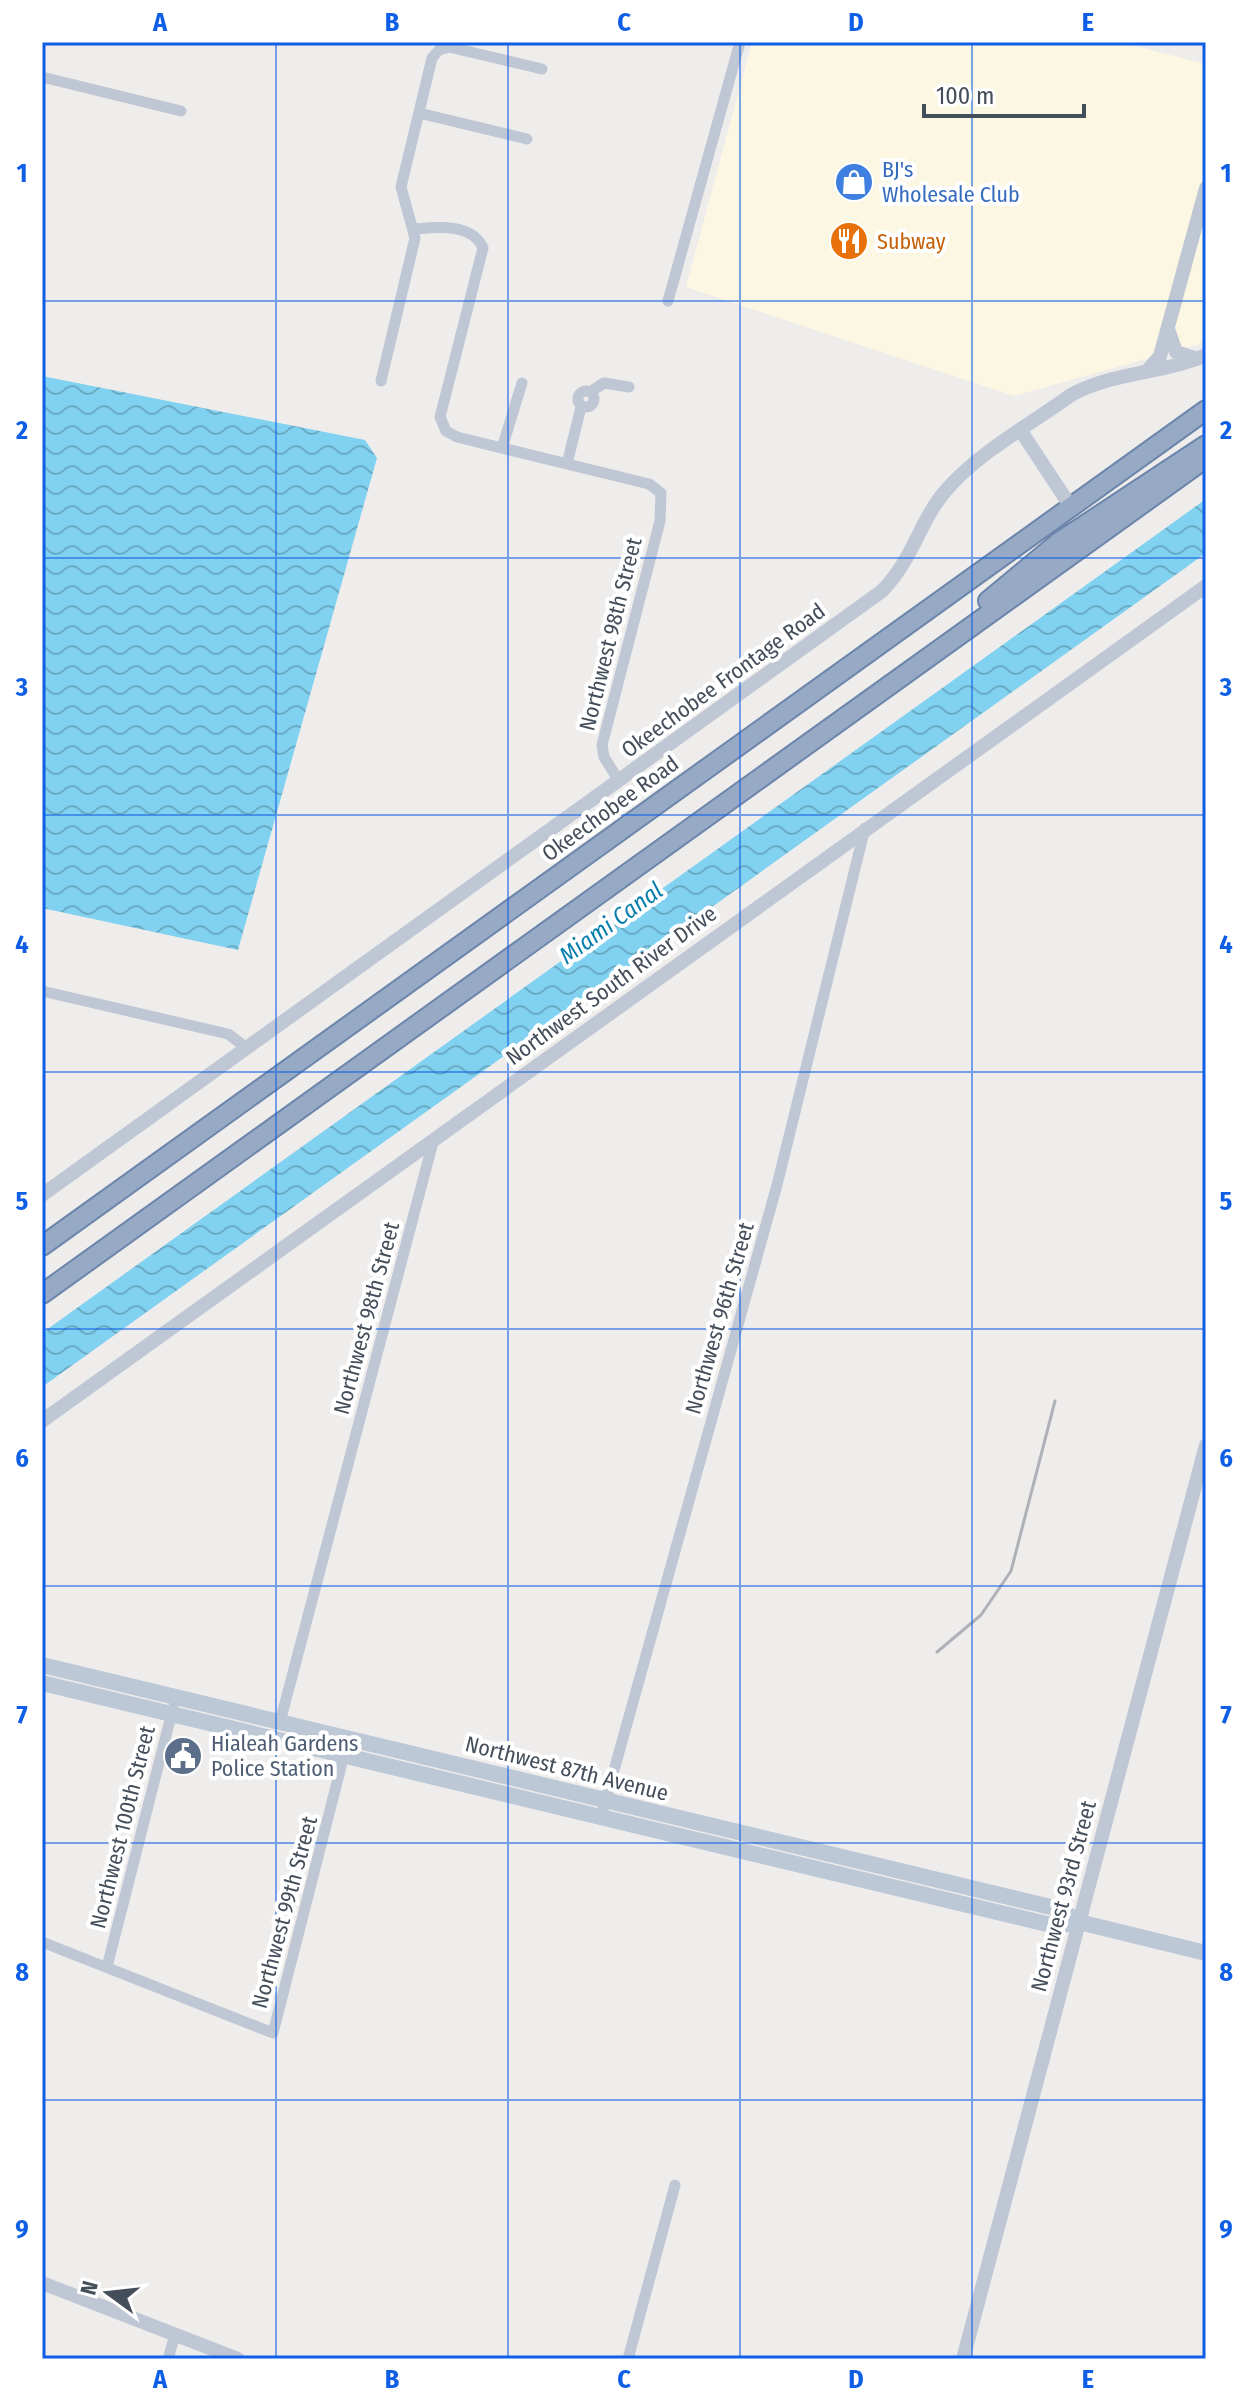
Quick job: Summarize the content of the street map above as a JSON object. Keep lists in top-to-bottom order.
{
  "streets": {
    "highway": ["Okeechobee Road"],
    "main road": ["Northwest 87th Avenue"],
    "street": [
      "Northwest 98th Street",
      "Okeechobee Frontage Road",
      "Northwest South River Drive",
      "Northwest 96th Street",
      "Northwest 100th Street",
      "Northwest 93rd Street",
      "Northwest 99th Street"
    ]
  },
  "crossings": [
    ["Northwest 98th Street", "Okeechobee Frontage Road"],
    ["Northwest 98th Street", "Northwest South River Drive"],
    ["Northwest 98th Street", "Northwest 87th Avenue"],
    ["Northwest South River Drive", "Northwest 96th Street"],
    ["Northwest 96th Street", "Northwest 87th Avenue"],
    ["Northwest 87th Avenue", "Northwest 100th Street"],
    ["Northwest 87th Avenue", "Northwest 93rd Street"],
    ["Northwest 87th Avenue", "Northwest 99th Street"],
    ["Northwest 100th Street", "Northwest 99th Street"]
  ],
  "water": ["Miami Canal"],
  "places": {
    "shop": ["BJ's Wholesale Club"],
    "restaurant": ["Subway"],
    "public building": ["Hialeah Gardens Police Station"]
  },
  "scale_bar": "100 m",
  "north": "left",
  "grid": {
    "columns": [
      "A",
      "B",
      "C",
      "D",
      "E"
    ],
    "rows": [
      "1",
      "2",
      "3",
      "4",
      "5",
      "6",
      "7",
      "8",
      "9"
    ]
  }
}
